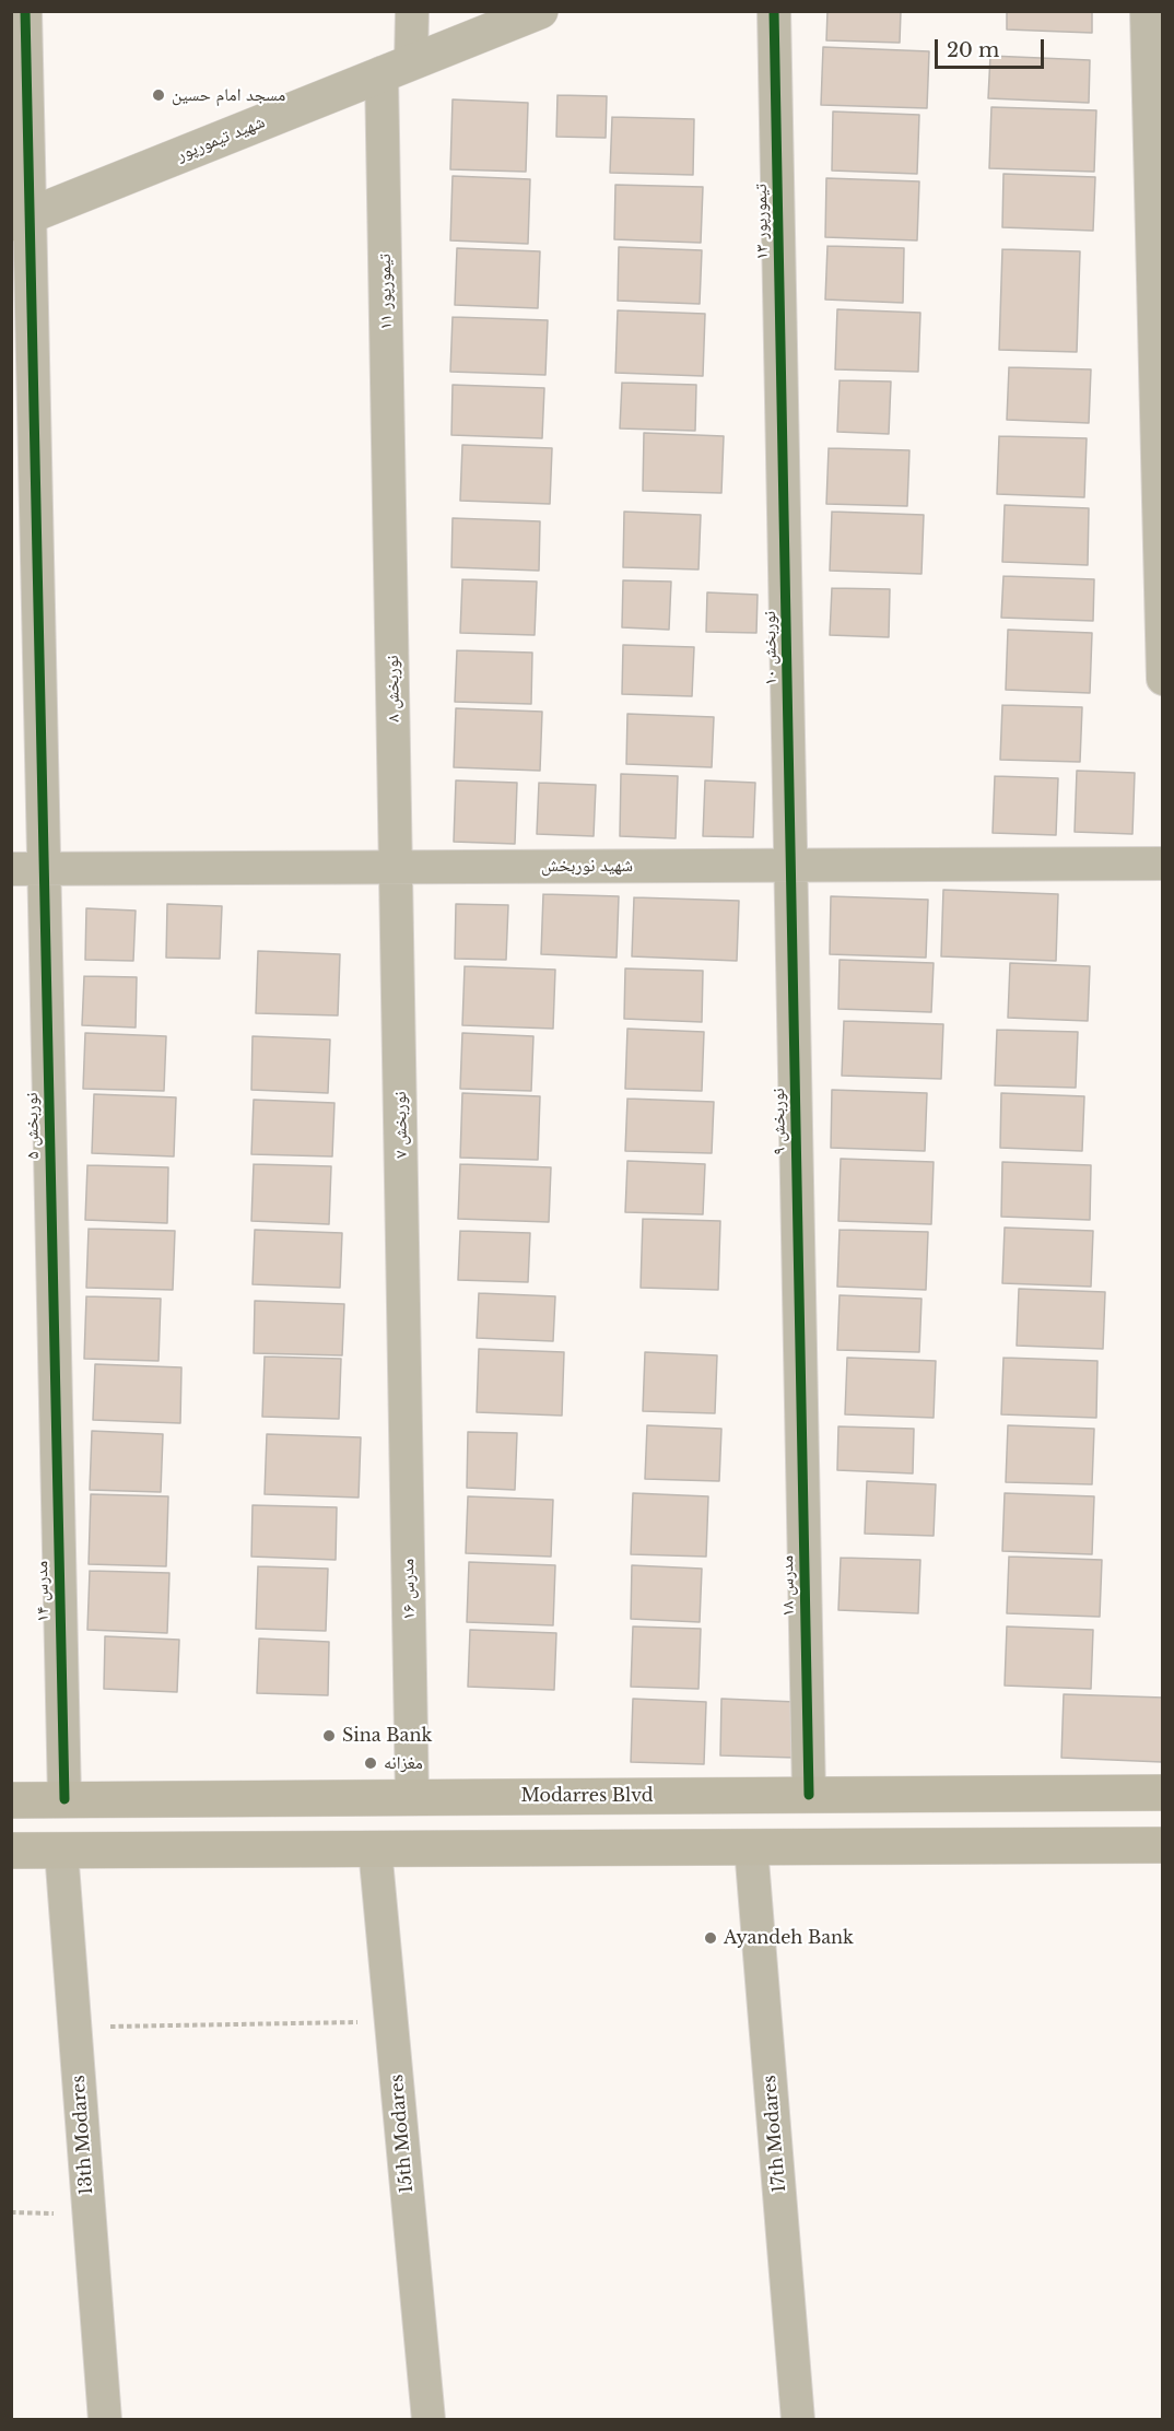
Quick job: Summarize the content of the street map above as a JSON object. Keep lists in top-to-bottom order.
{
  "streets": {
    "main road": ["Modarres Blvd"],
    "street": [
      "شهید تیمورپور",
      "تیمورپور ۱۳",
      "تیمورپور ۱۱",
      "نوربخش ۱۰",
      "نوربخش ۸",
      "شهید نوربخش",
      "نوربخش ۹",
      "نوربخش ۷",
      "نوربخش ۵",
      "مدرس ۱۸",
      "مدرس ۱۶",
      "مدرس ۱۴",
      "15th Modares",
      "17th Modares",
      "13th Modares"
    ]
  },
  "crossings": [
    ["شهید تیمورپور", "تیمورپور ۱۱"],
    ["شهید تیمورپور", "نوربخش ۵"],
    ["تیمورپور ۱۳", "نوربخش ۱۰"],
    ["تیمورپور ۱۱", "نوربخش ۸"],
    ["نوربخش ۱۰", "شهید نوربخش"],
    ["نوربخش ۱۰", "نوربخش ۹"],
    ["نوربخش ۸", "شهید نوربخش"],
    ["نوربخش ۸", "نوربخش ۷"],
    ["شهید نوربخش", "نوربخش ۹"],
    ["شهید نوربخش", "نوربخش ۷"],
    ["شهید نوربخش", "نوربخش ۵"],
    ["نوربخش ۹", "مدرس ۱۸"],
    ["نوربخش ۷", "مدرس ۱۶"],
    ["نوربخش ۵", "مدرس ۱۴"],
    ["مدرس ۱۸", "Modarres Blvd"],
    ["مدرس ۱۶", "Modarres Blvd"],
    ["مدرس ۱۴", "Modarres Blvd"]
  ],
  "places": [
    "مسجد امام حسین",
    "Sina Bank",
    "مغزانه",
    "Ayandeh Bank"
  ],
  "scale_bar": "20 m"
}
